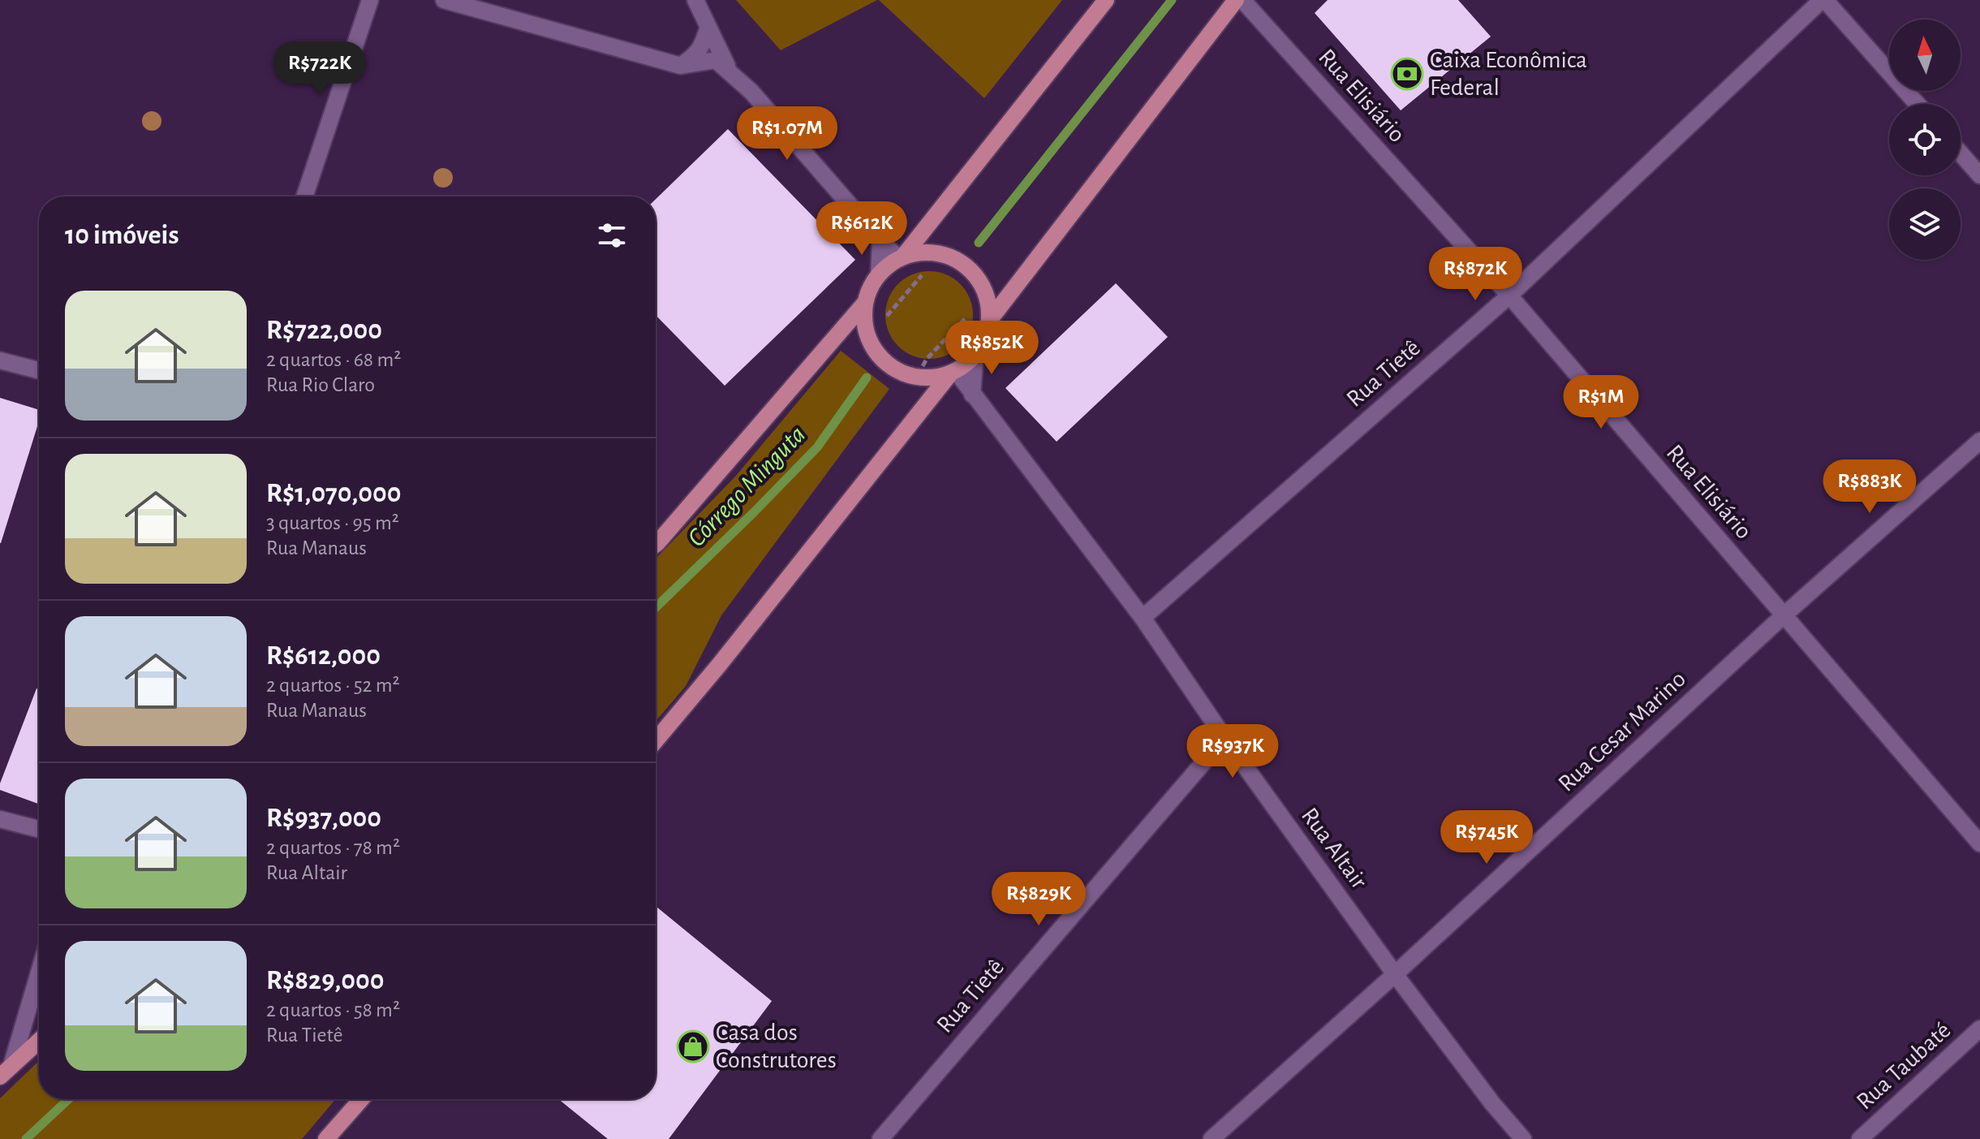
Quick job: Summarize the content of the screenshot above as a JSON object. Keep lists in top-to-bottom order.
{
  "streets": {
    "street": [
      "Rua Elisiário",
      "Rua Tietê",
      "Rua Cesar Marino",
      "Rua Altair",
      "Rua Taubaté"
    ]
  },
  "crossings": [
    ["Rua Elisiário", "Rua Tietê"],
    ["Rua Elisiário", "Rua Cesar Marino"],
    ["Rua Tietê", "Rua Altair"],
    ["Rua Cesar Marino", "Rua Altair"]
  ],
  "water": ["Córrego Minguta"],
  "places": {
    "bank": ["Caixa Econômica Federal"],
    "shop": ["Casa dos Construtores"]
  },
  "north": "top",
  "page": {
    "price": [
      "R$722K",
      "R$1.07M",
      "R$612K",
      "R$872K",
      "R$852K",
      "R$1M",
      "R$883K",
      "R$937K",
      "R$745K",
      "R$829K"
    ],
    "heading": "10 imóveis",
    "list": [
      {
        "name": "R$722,000",
        "note": "2 quartos · 68 m² · Rua Rio Claro"
      },
      {
        "name": "R$1,070,000",
        "note": "3 quartos · 95 m² · Rua Manaus"
      },
      {
        "name": "R$612,000",
        "note": "2 quartos · 52 m² · Rua Manaus"
      },
      {
        "name": "R$937,000",
        "note": "2 quartos · 78 m² · Rua Altair"
      },
      {
        "name": "R$829,000",
        "note": "2 quartos · 58 m² · Rua Tietê"
      }
    ]
  }
}
